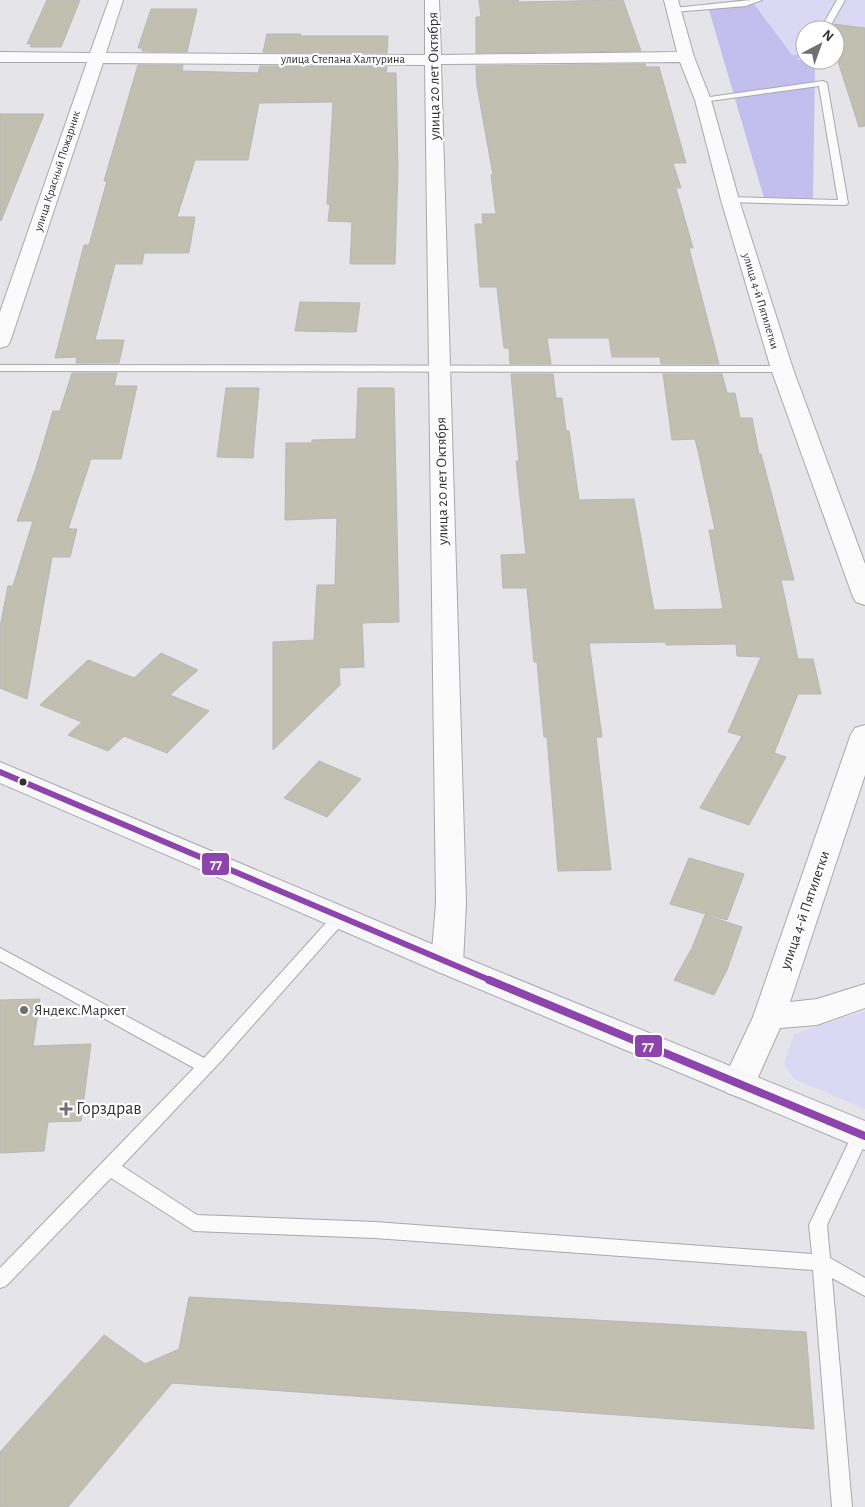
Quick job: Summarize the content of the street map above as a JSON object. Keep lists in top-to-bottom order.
{
  "streets": {
    "street": [
      "улица Степана Халтурина",
      "улица 20 лет Октября",
      "улица Красный Пожарник",
      "улица 4-й Пятилетки"
    ]
  },
  "crossings": [
    ["улица Степана Халтурина", "улица 20 лет Октября"],
    ["улица Степана Халтурина", "улица Красный Пожарник"],
    ["улица Степана Халтурина", "улица 4-й Пятилетки"]
  ],
  "places": {
    "other": ["Яндекс.Маркет"],
    "health": ["Горздрав"]
  },
  "lines": ["transit line 77"],
  "north": "top right"
}
